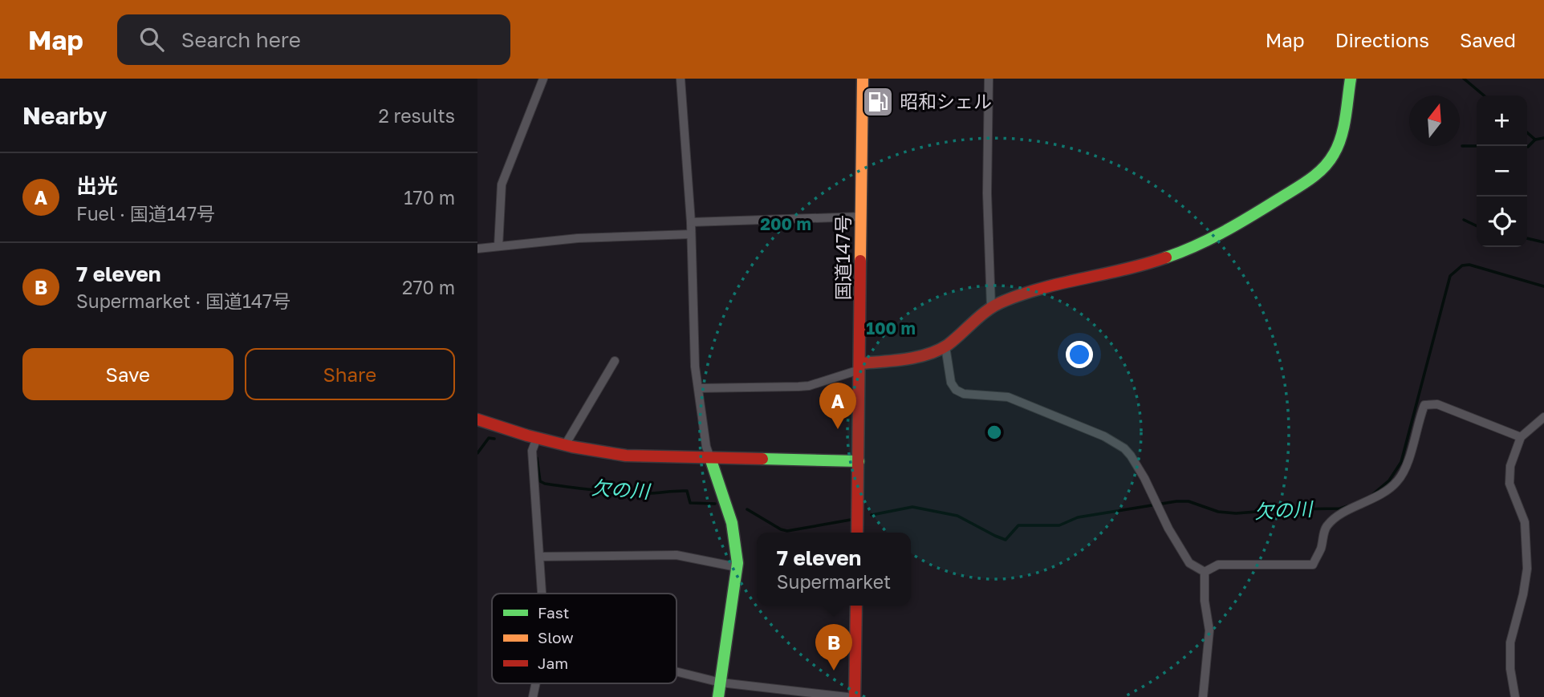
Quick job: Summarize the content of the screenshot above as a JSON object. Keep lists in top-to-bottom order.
{
  "streets": {
    "main road": ["国道147号"]
  },
  "water": ["欠の川"],
  "places": {
    "fuel station": ["昭和シェル"]
  },
  "legend": ["Fast", "Slow", "Jam"],
  "north": "top",
  "page": {
    "header": "Map",
    "search": "Search here",
    "nav": ["Map", "Directions", "Saved"],
    "heading": ["Nearby", "2 results"],
    "map_buttons": ["+", "−"],
    "list": [
      {
        "mark": "A",
        "name": "出光",
        "note": "Fuel · 国道147号",
        "value": "170 m"
      },
      {
        "mark": "B",
        "name": "7 eleven",
        "note": "Supermarket · 国道147号",
        "value": "270 m"
      }
    ],
    "buttons": ["Save", "Share"],
    "pins": ["A", "B"],
    "popup": ["7 eleven", "Supermarket"]
  },
  "rings": ["200 m", "100 m"]
}
